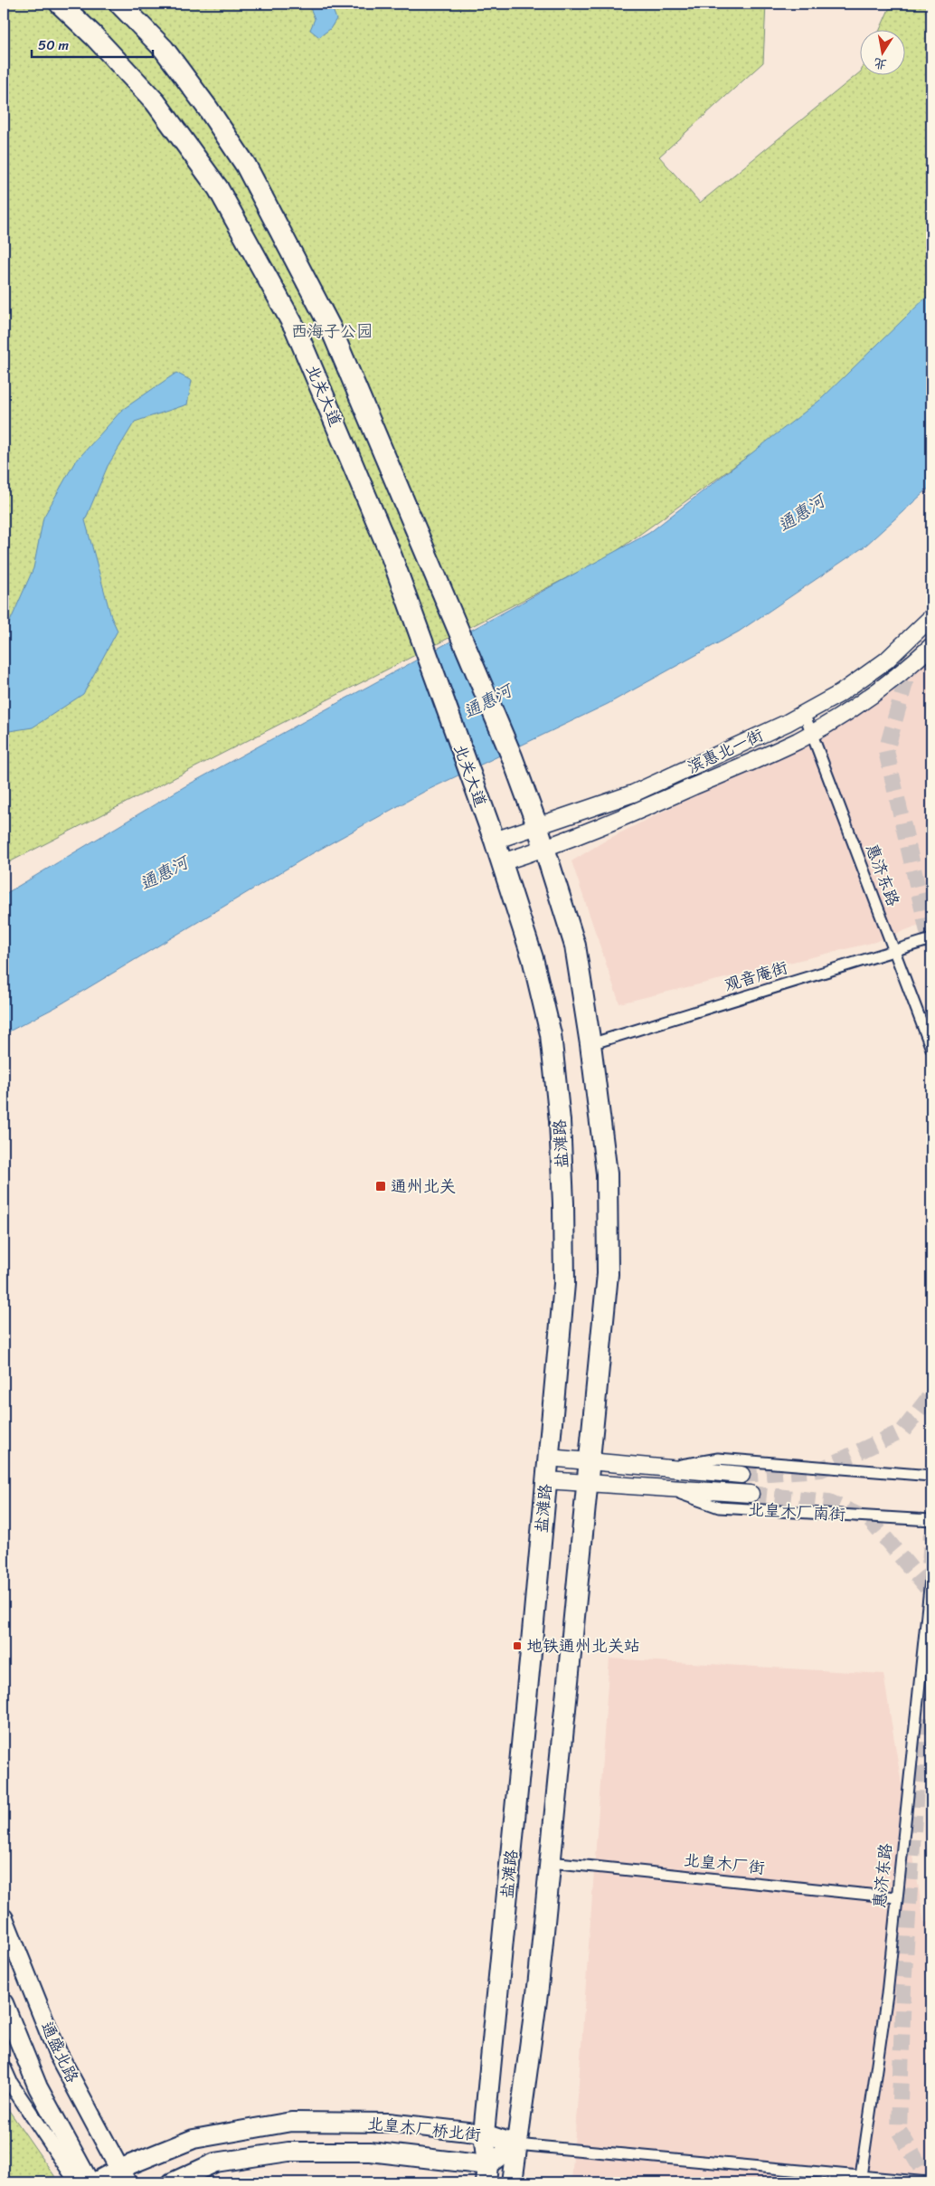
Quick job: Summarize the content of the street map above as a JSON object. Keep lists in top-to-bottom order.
{
  "streets": {
    "main road": [
      "北关大道",
      "盐滩路",
      "通盛北路",
      "北皇木厂桥北街"
    ],
    "street": [
      "滨惠北一街",
      "惠济东路",
      "观音庵街",
      "北皇木厂南街",
      "北皇木厂街"
    ]
  },
  "crossings": [
    ["北关大道", "滨惠北一街"],
    ["北关大道", "盐滩路"],
    ["滨惠北一街", "惠济东路"],
    ["滨惠北一街", "盐滩路"],
    ["惠济东路", "观音庵街"],
    ["惠济东路", "北皇木厂街"],
    ["盐滩路", "北皇木厂南街"],
    ["盐滩路", "北皇木厂桥北街"],
    ["通盛北路", "北皇木厂桥北街"]
  ],
  "water": ["通惠河"],
  "parks": ["西海子公园"],
  "places": {
    "transit": ["通州北关", "地铁通州北关站"]
  },
  "scale_bar": "50 m",
  "north": "bottom"
}
